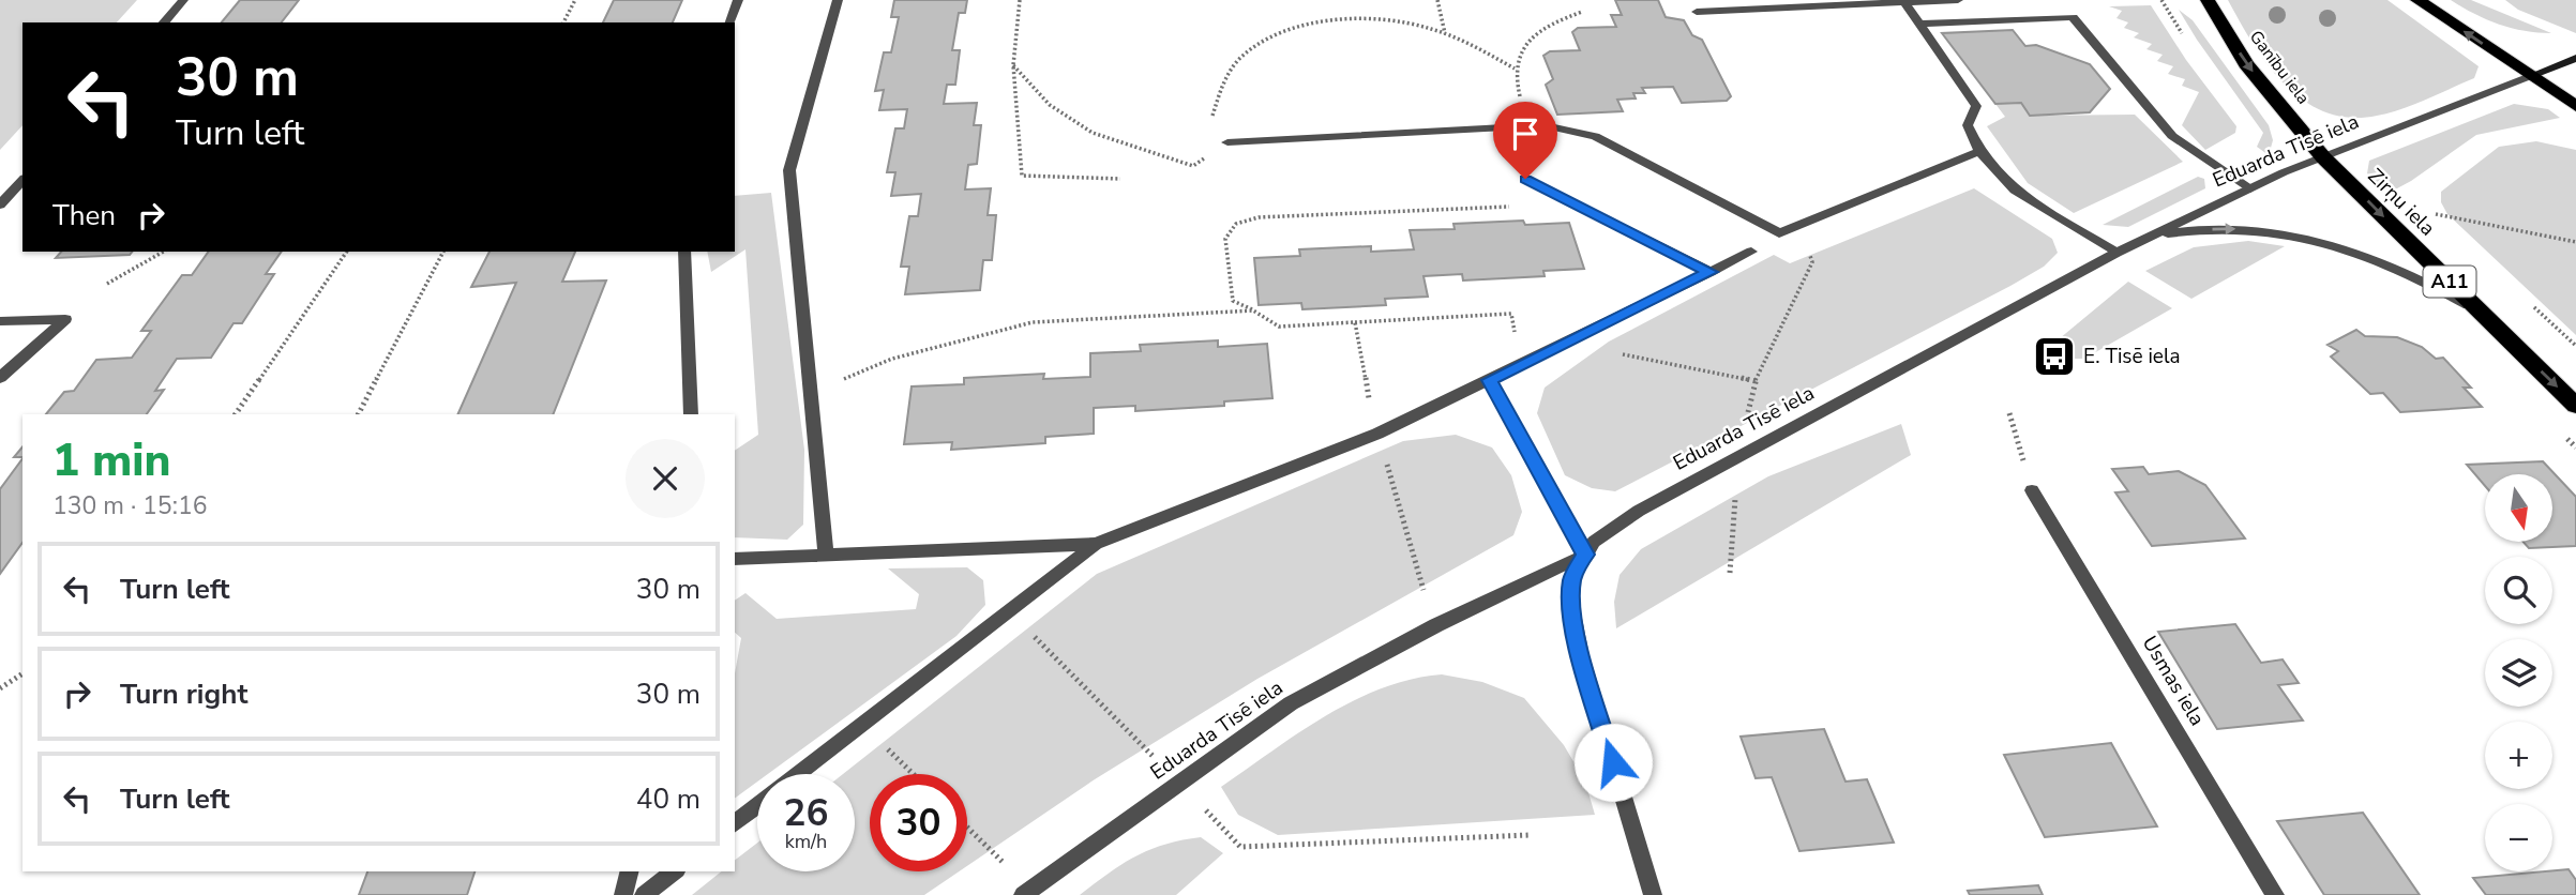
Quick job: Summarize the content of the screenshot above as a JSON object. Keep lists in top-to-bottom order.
{
  "streets": {
    "highway": ["Ganību iela", "Zirņu iela", "A11"],
    "street": ["Eduarda Tisē iela", "Usmas iela"]
  },
  "crossings": [
    ["Ganību iela", "Eduarda Tisē iela"],
    ["Ganību iela", "Zirņu iela"],
    ["Eduarda Tisē iela", "Zirņu iela"]
  ],
  "one_way": ["Zirņu iela"],
  "places": {
    "bus stop": ["E. Tisē iela"]
  },
  "north": "bottom",
  "page": {
    "turn": ["30 m", "Turn left"],
    "then": "Then",
    "heading": ["1 min", "130 m · 15:16"],
    "map_buttons": ["+", "−"],
    "list": [
      {
        "name": "Turn left",
        "value": "30 m"
      },
      {
        "name": "Turn right",
        "value": "30 m"
      },
      {
        "name": "Turn left",
        "value": "40 m"
      }
    ],
    "speed": "26 km/h",
    "limit": "30"
  }
}
